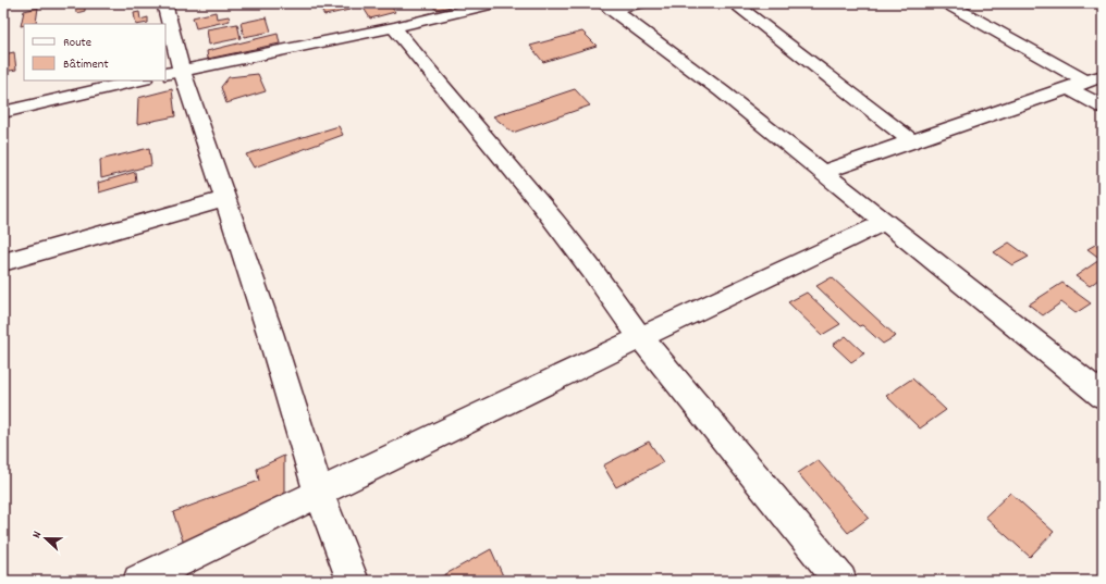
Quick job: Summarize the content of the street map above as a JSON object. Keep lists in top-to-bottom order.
{
  "legend": ["Route", "Bâtiment"],
  "north": "left"
}
